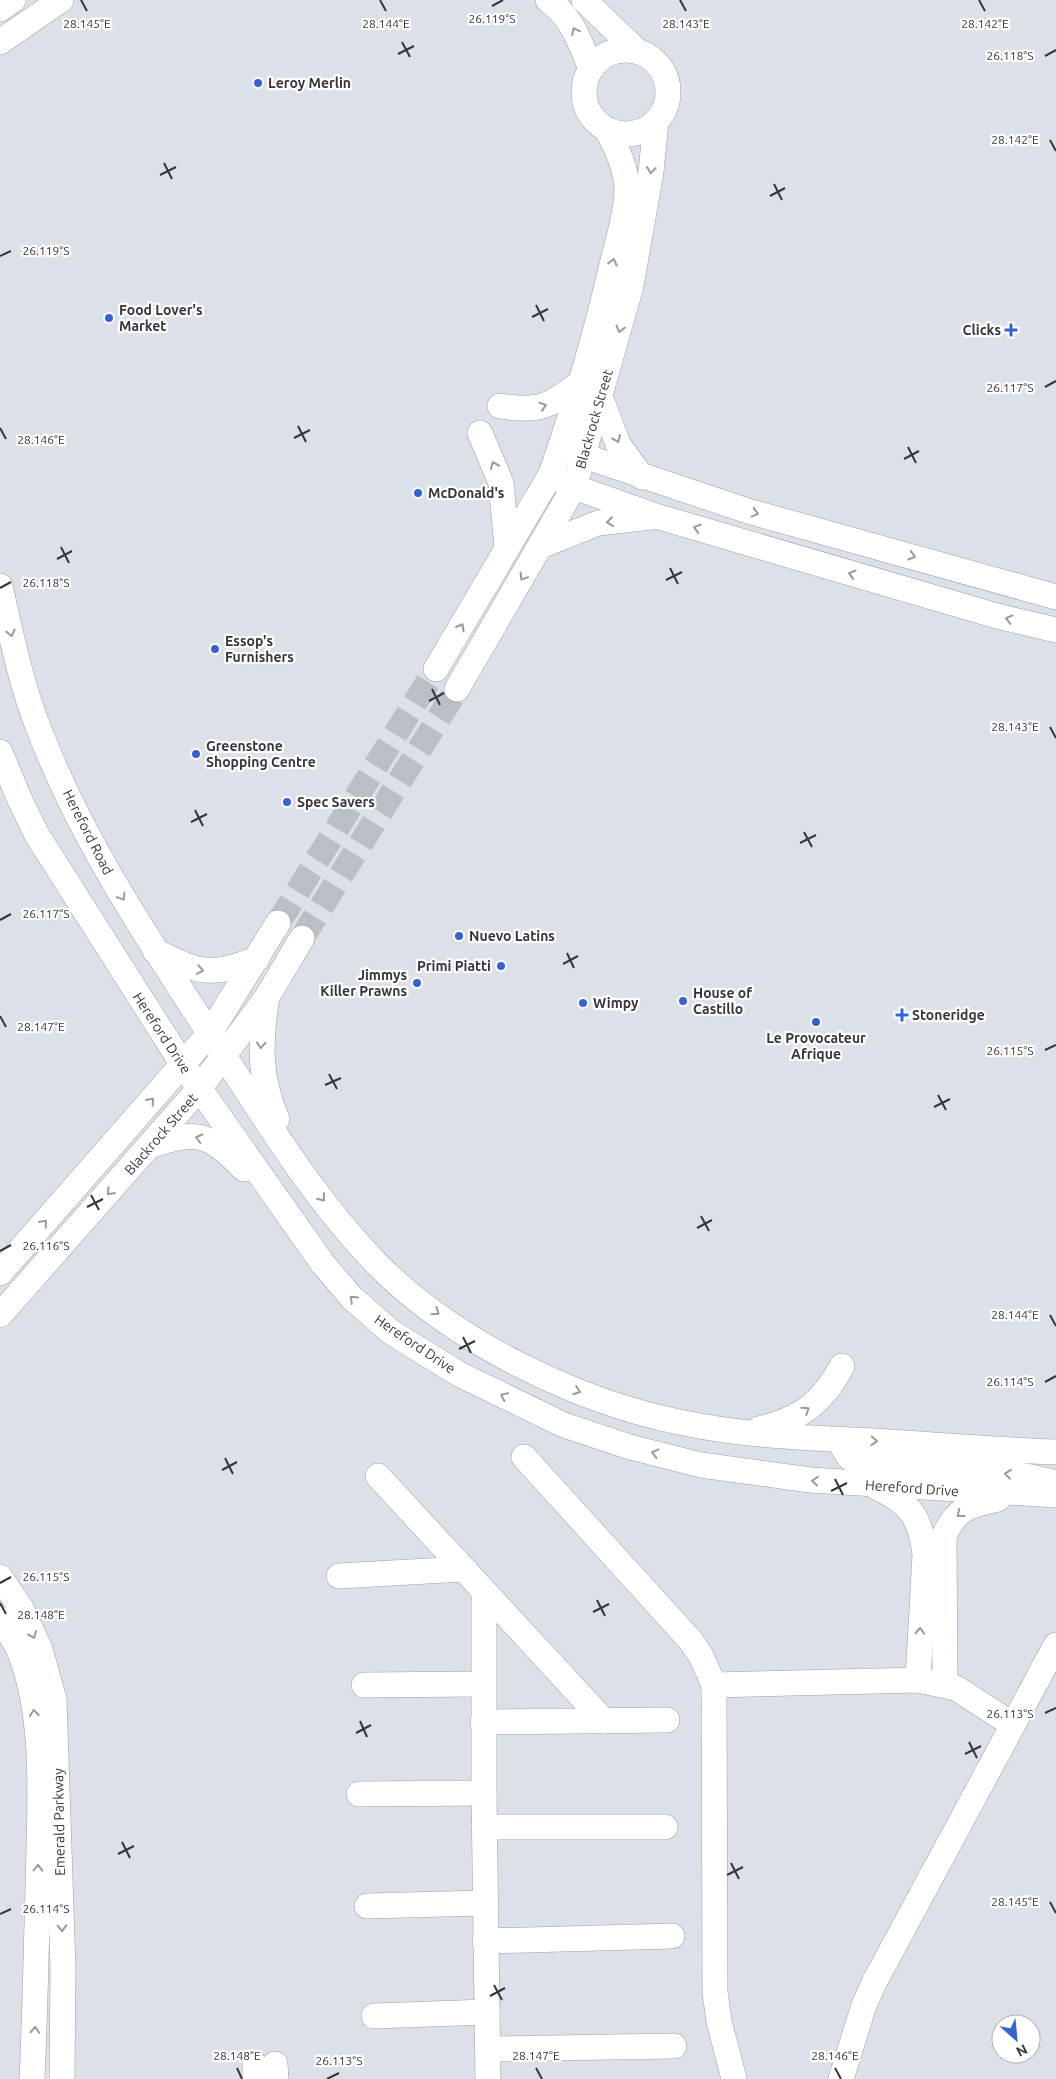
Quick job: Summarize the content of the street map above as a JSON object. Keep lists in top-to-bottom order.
{
  "streets": {
    "street": [
      "Blackrock Street",
      "Hereford Road",
      "Hereford Drive",
      "Emerald Parkway"
    ]
  },
  "crossings": [
    ["Blackrock Street", "Hereford Road"],
    ["Blackrock Street", "Hereford Drive"]
  ],
  "one_way": ["Hereford Road"],
  "places": {
    "other": [
      "Leroy Merlin",
      "Food Lover's Market",
      "McDonald's",
      "Essop's Furnishers",
      "Greenstone Shopping Centre",
      "Spec Savers",
      "Nuevo Latins",
      "Primi Piatti",
      "Jimmys Killer Prawns",
      "House of Castillo",
      "Wimpy",
      "Le Provocateur Afrique"
    ],
    "health": ["Clicks", "Stoneridge"]
  },
  "north": "bottom right",
  "coordinates": [
    "26.119°S",
    "28.145°E",
    "28.144°E",
    "28.143°E",
    "28.142°E",
    "26.118°S",
    "26.117°S",
    "28.146°E",
    "28.147°E",
    "26.115°S",
    "26.116°S",
    "26.114°S",
    "28.148°E",
    "26.113°S"
  ]
}
